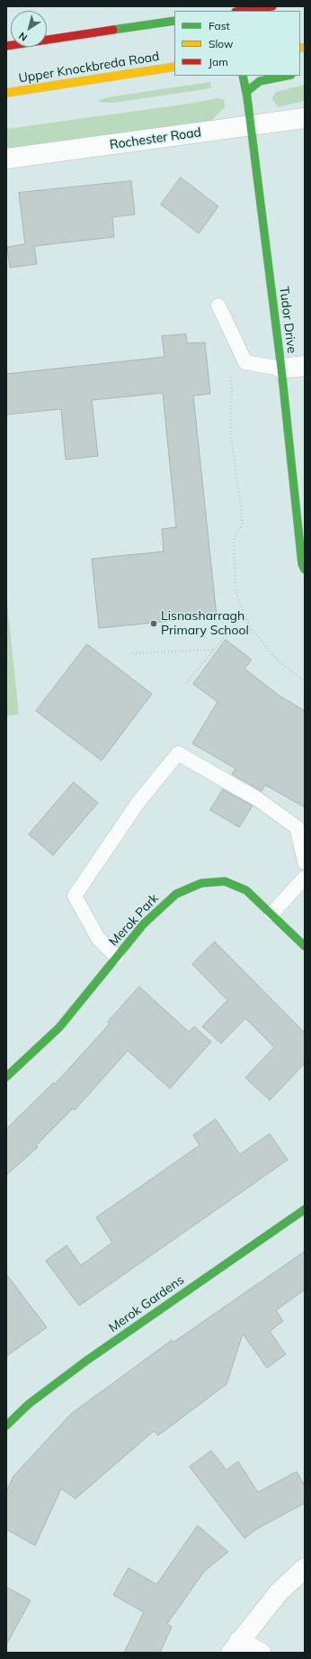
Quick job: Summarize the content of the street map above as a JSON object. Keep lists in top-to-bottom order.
{
  "streets": {
    "main road": [
      "Upper Knockbreda Road",
      "Tudor Drive",
      "Merok Park",
      "Merok Gardens"
    ],
    "street": ["Rochester Road"]
  },
  "crossings": [
    ["Rochester Road", "Tudor Drive"]
  ],
  "places": ["Lisnasharragh Primary School"],
  "legend": ["Fast", "Slow", "Jam"],
  "north": "bottom left"
}
